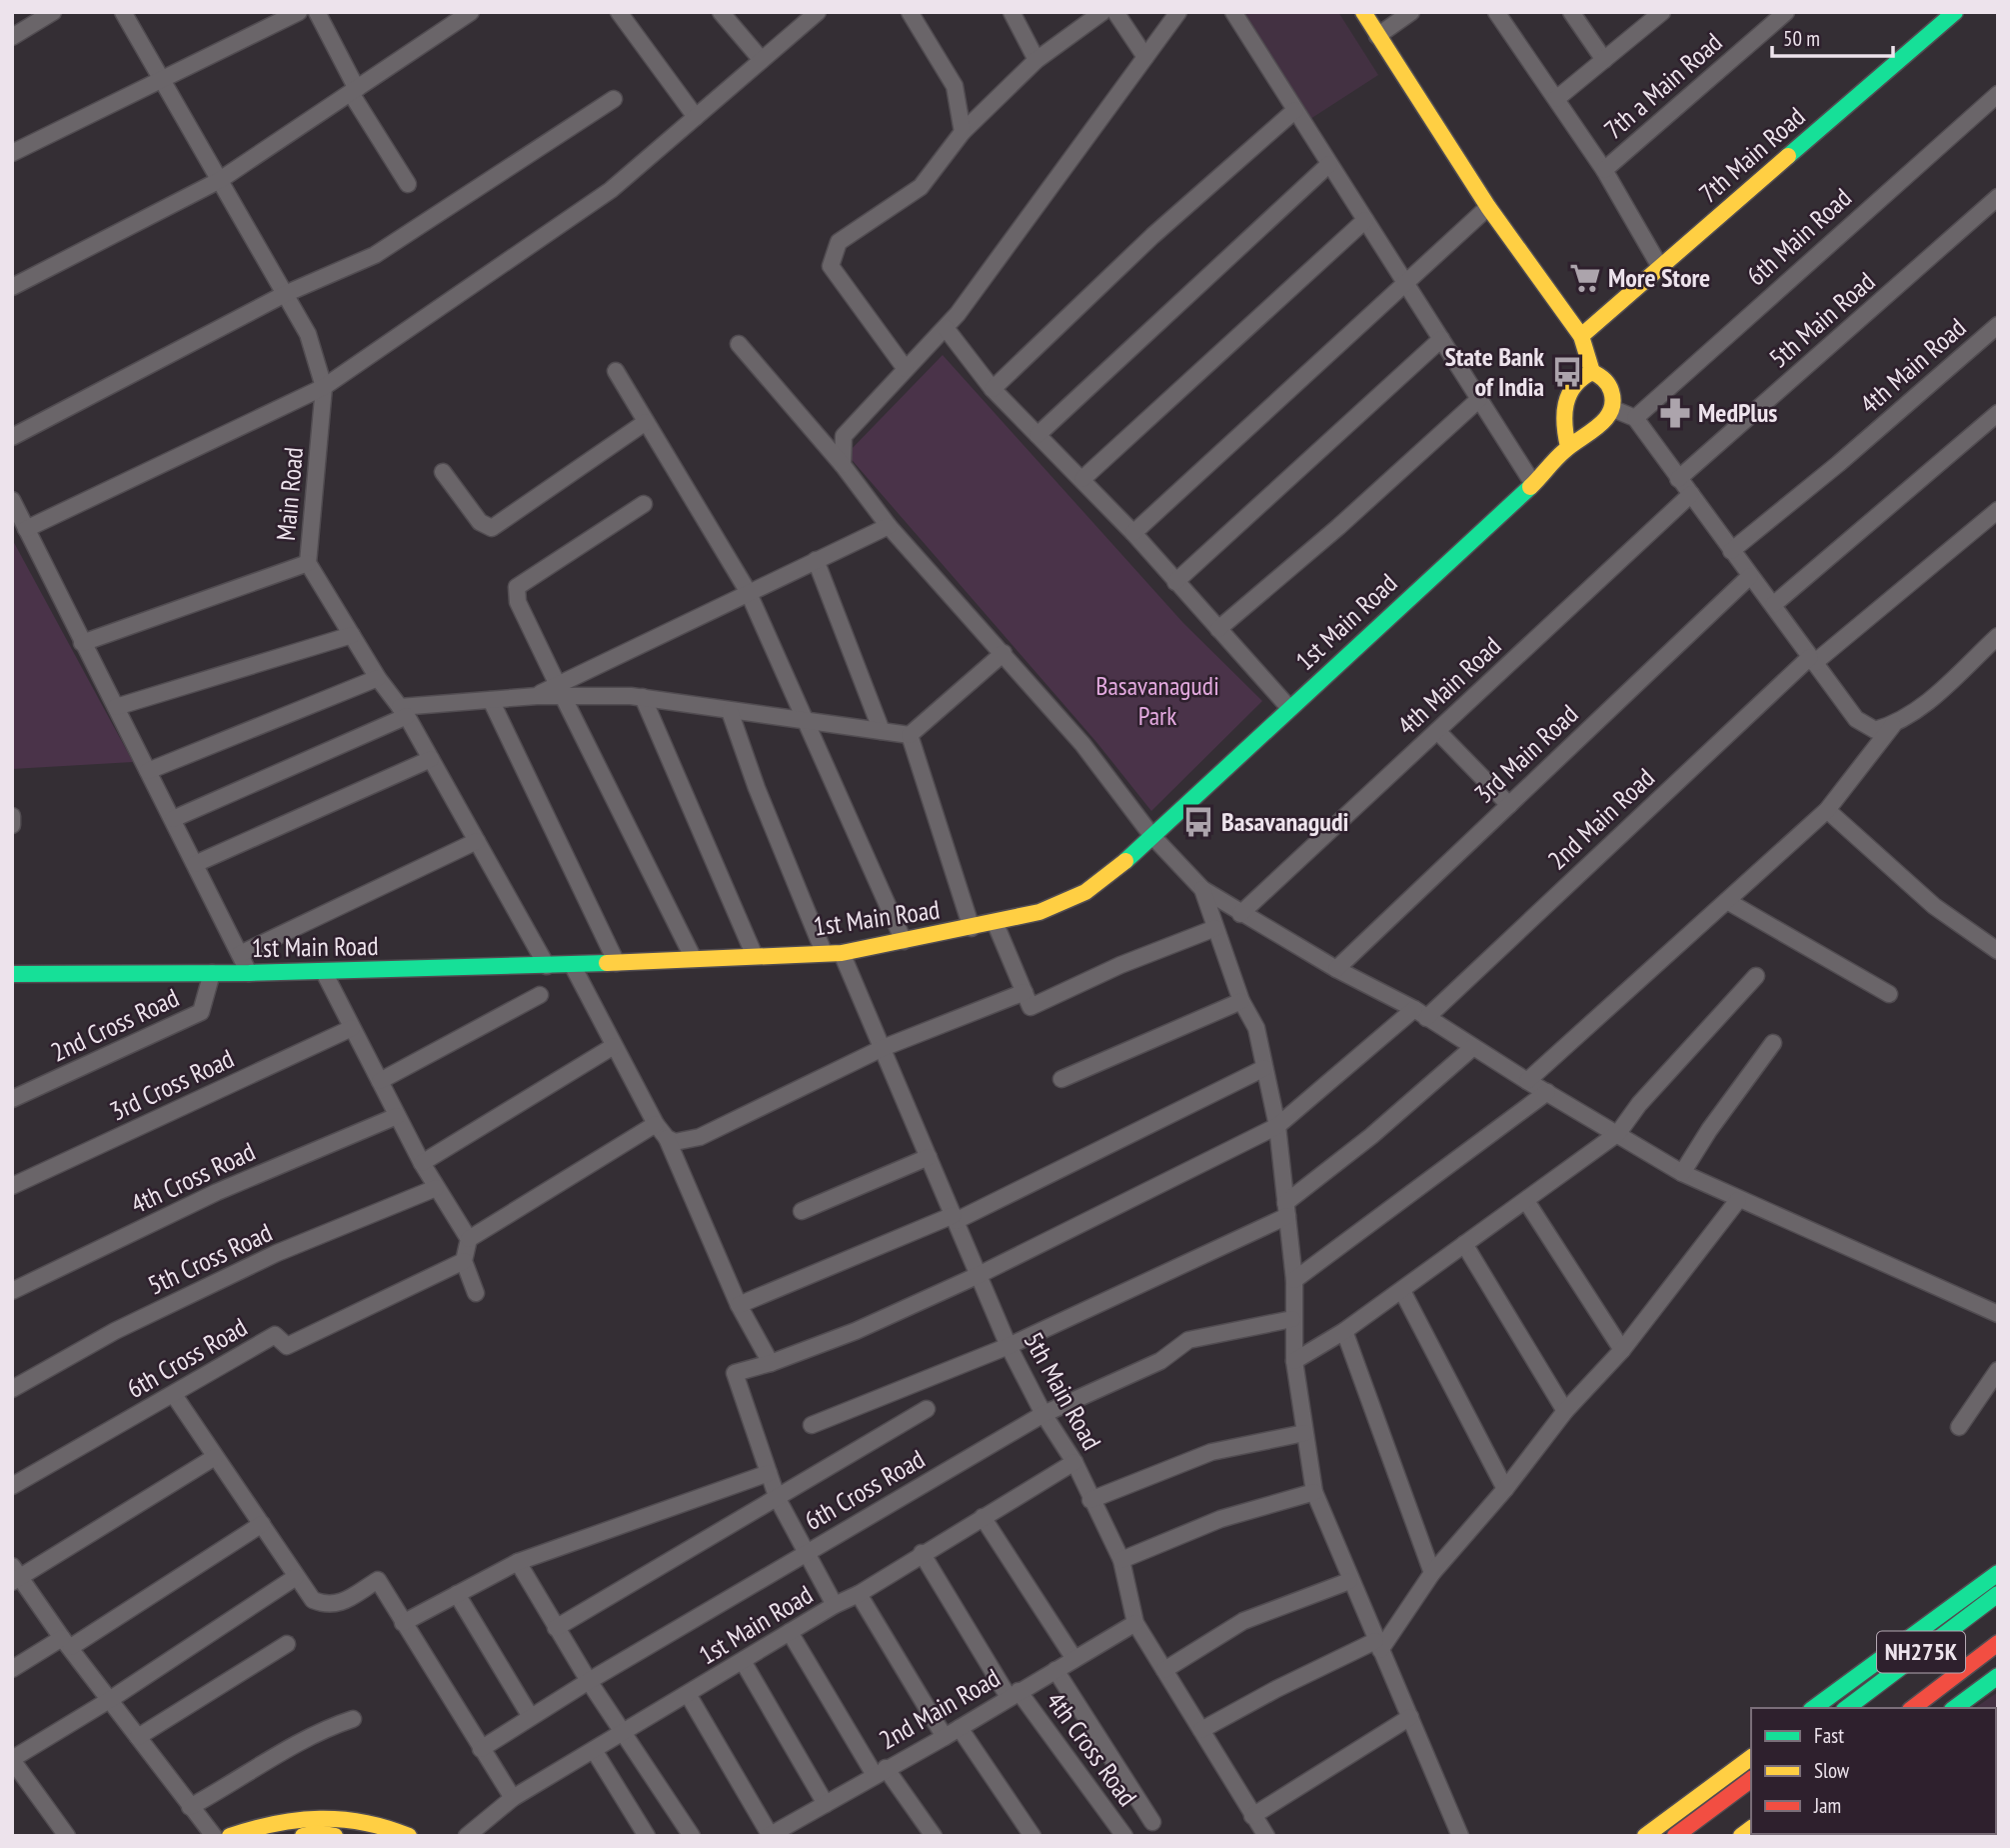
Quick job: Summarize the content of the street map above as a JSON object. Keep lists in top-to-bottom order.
{
  "streets": {
    "main road": ["7th Main Road", "1st Main Road", "NH275K"],
    "street": [
      "7th a Main Road",
      "6th Main Road",
      "5th Main Road",
      "4th Main Road",
      "Main Road",
      "3rd Main Road",
      "2nd Main Road",
      "2nd Cross Road",
      "3rd Cross Road",
      "4th Cross Road",
      "5th Cross Road",
      "6th Cross Road"
    ]
  },
  "crossings": [
    ["5th Main Road", "1st Main Road"],
    ["5th Main Road", "2nd Main Road"],
    ["5th Main Road", "6th Cross Road"],
    ["Main Road", "1st Main Road"],
    ["1st Main Road", "2nd Cross Road"],
    ["1st Main Road", "4th Cross Road"],
    ["2nd Main Road", "4th Cross Road"]
  ],
  "parks": ["Basavanagudi Park"],
  "places": {
    "supermarket": ["More Store"],
    "bus stop": ["State Bank of India", "Basavanagudi"],
    "pharmacy": ["MedPlus"]
  },
  "legend": ["Fast", "Slow", "Jam"],
  "scale_bar": "50 m"
}
